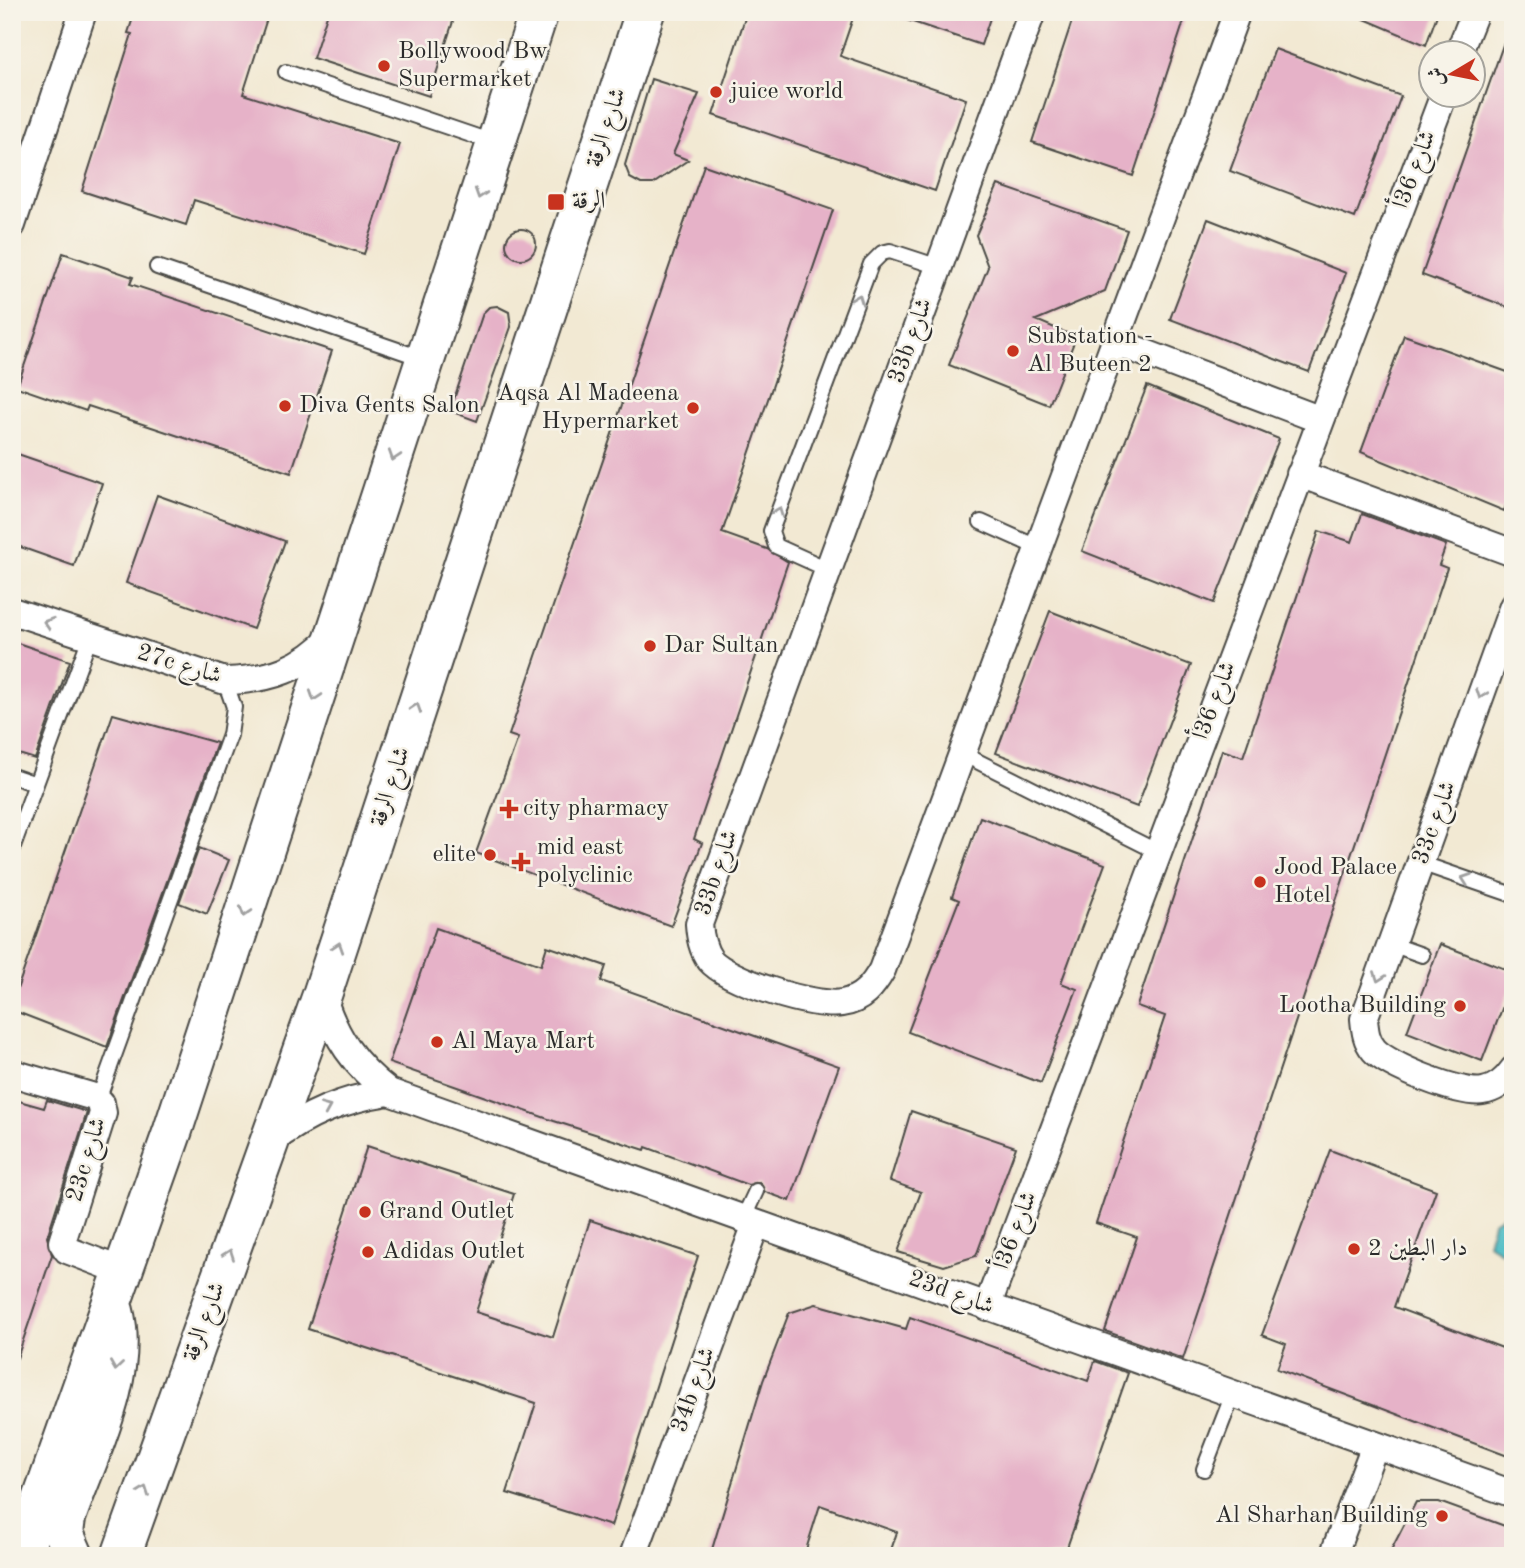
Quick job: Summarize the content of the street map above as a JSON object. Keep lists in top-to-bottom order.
{
  "streets": {
    "street": [
      "شارع الرقة",
      "شارع 36أ",
      "33b شارع",
      "27c شارع",
      "33c شارع",
      "23c شارع",
      "23d شارع",
      "34b شارع"
    ]
  },
  "crossings": [
    ["شارع الرقة", "23d شارع"],
    ["شارع 36أ", "23d شارع"],
    ["23d شارع", "34b شارع"]
  ],
  "places": {
    "other": [
      "Bollywood Bw Supermarket",
      "juice world",
      "Substation - Al Buteen 2",
      "Diva Gents Salon",
      "Aqsa Al Madeena Hypermarket",
      "Dar Sultan",
      "elite",
      "Jood Palace Hotel",
      "Lootha Building",
      "Al Maya Mart",
      "Grand Outlet",
      "دار البطين 2",
      "Adidas Outlet",
      "Al Sharhan Building"
    ],
    "transit": ["الرقة"],
    "health": ["city pharmacy", "mid east polyclinic"]
  },
  "north": "left"
}
